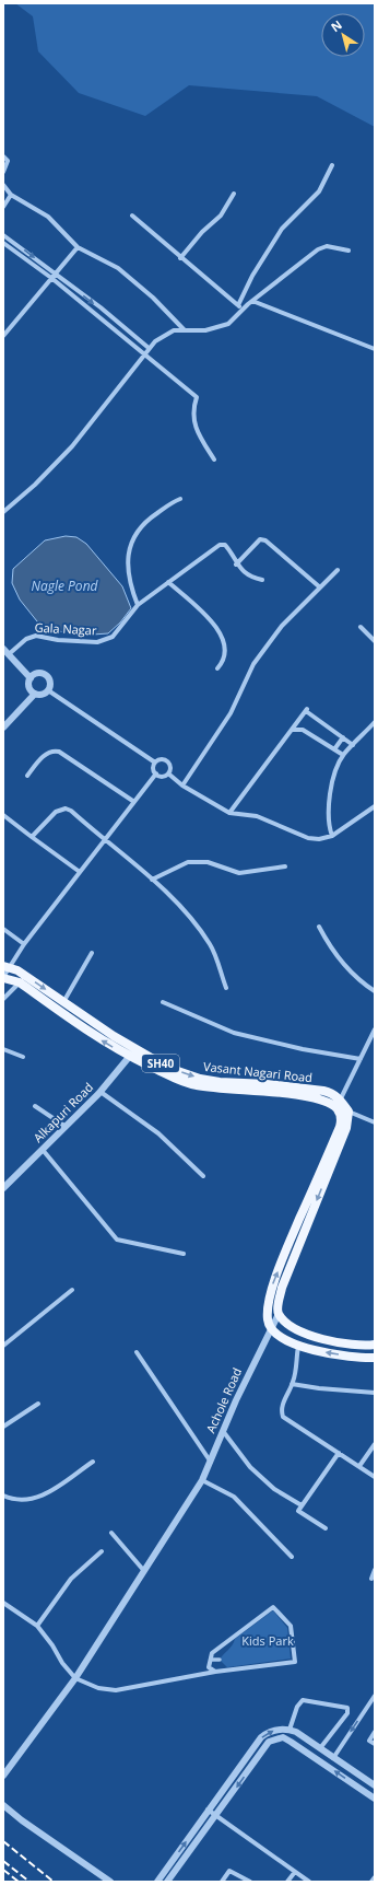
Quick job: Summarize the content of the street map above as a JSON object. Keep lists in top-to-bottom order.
{
  "streets": {
    "main road": ["SH40", "Vasant Nagari Road", "Achole Road"],
    "street": ["Gala Nagar", "Alkapuri Road"]
  },
  "crossings": [
    ["Vasant Nagari Road", "Alkapuri Road"]
  ],
  "water": ["Nagle Pond"],
  "parks": ["Kids Park"],
  "north": "top left"
}
